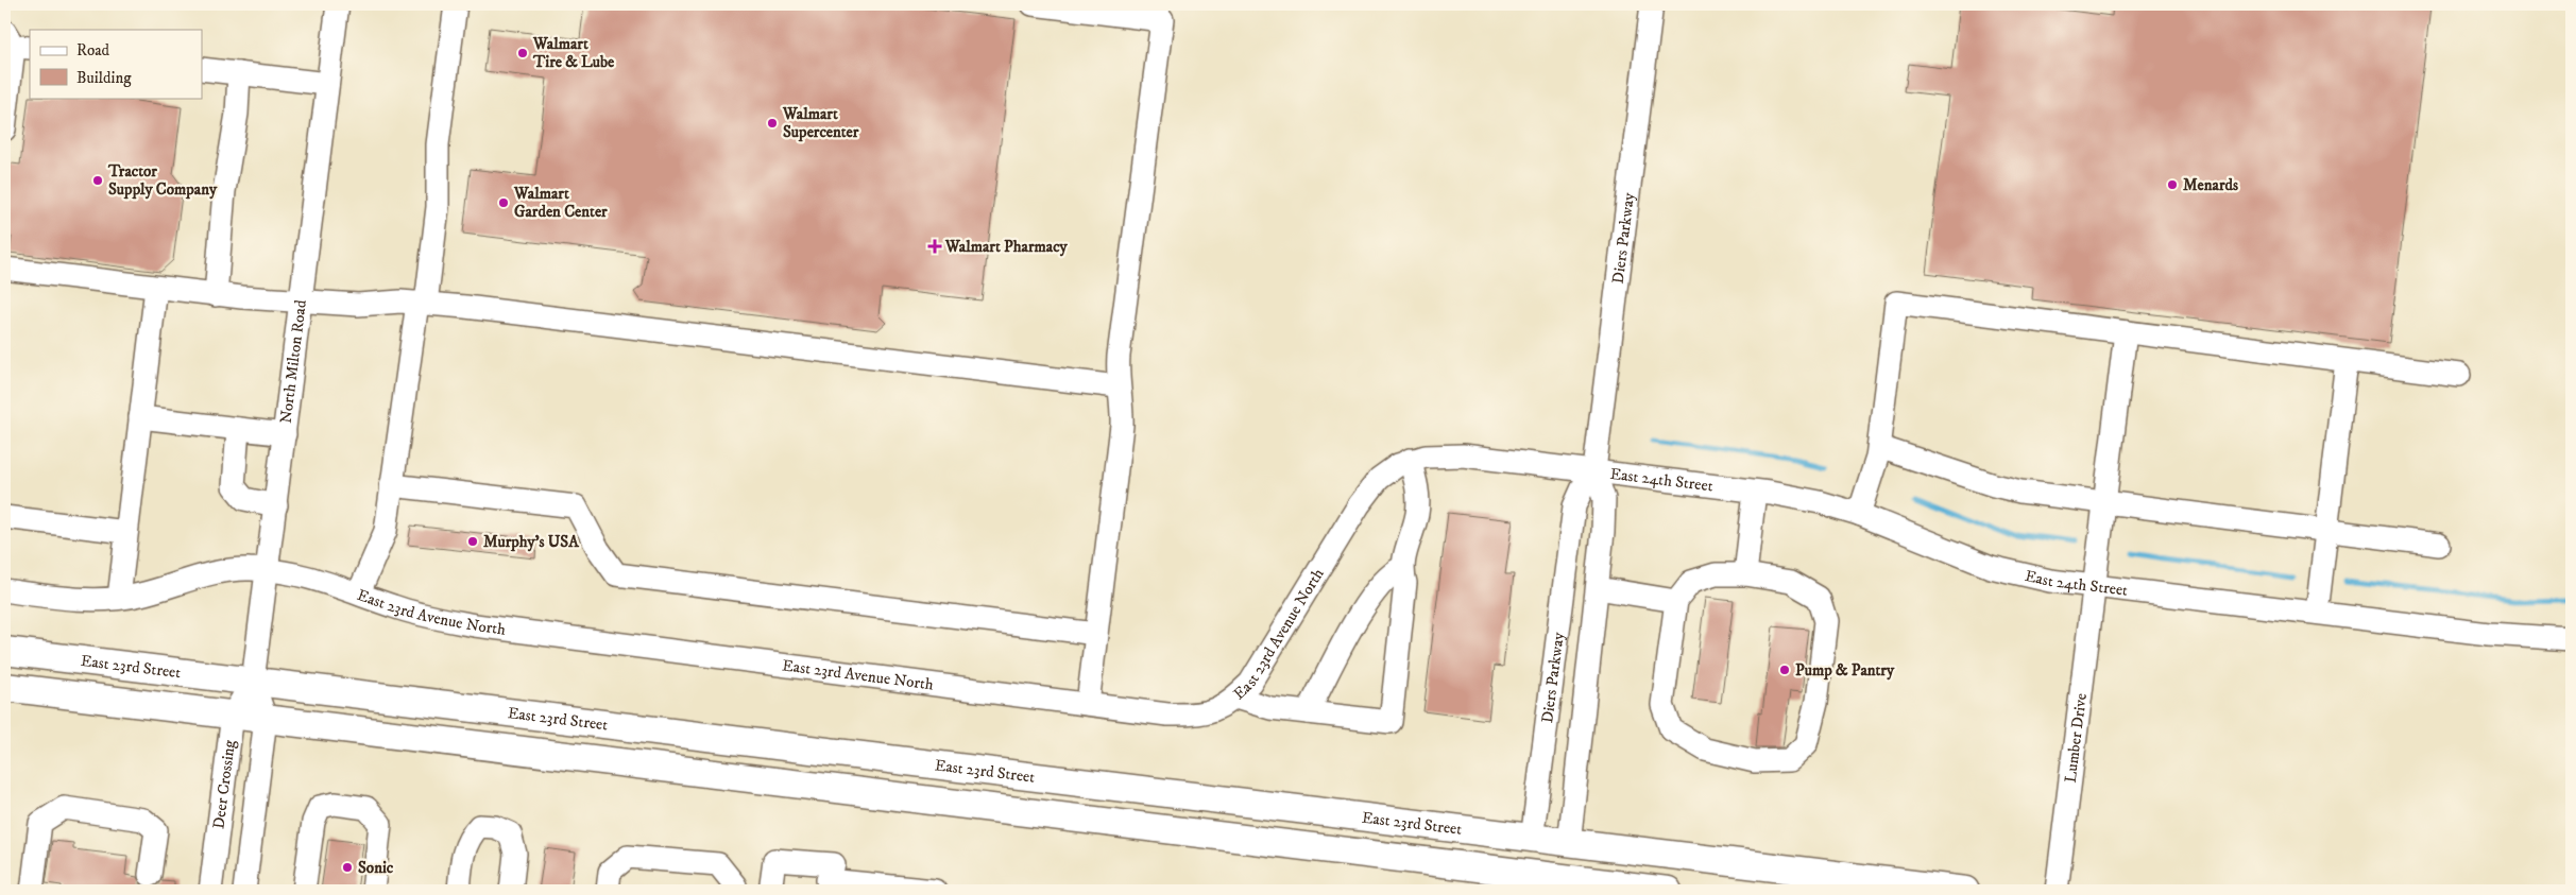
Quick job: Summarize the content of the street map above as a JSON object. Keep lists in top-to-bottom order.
{
  "streets": {
    "main road": ["Diers Parkway", "East 23rd Street"],
    "street": [
      "North Milton Road",
      "East 24th Street",
      "East 23rd Avenue North",
      "Lumber Drive",
      "Deer Crossing"
    ]
  },
  "crossings": [
    ["Diers Parkway", "East 24th Street"],
    ["Diers Parkway", "East 23rd Avenue North"],
    ["Diers Parkway", "East 23rd Street"],
    ["North Milton Road", "East 23rd Avenue North"],
    ["North Milton Road", "East 23rd Street"],
    ["North Milton Road", "Deer Crossing"],
    ["East 24th Street", "East 23rd Avenue North"],
    ["East 24th Street", "Lumber Drive"],
    ["East 23rd Street", "Deer Crossing"]
  ],
  "places": {
    "other": [
      "Walmart Tire & Lube",
      "Walmart Supercenter",
      "Tractor Supply Company",
      "Menards",
      "Walmart Garden Center",
      "Murphy's USA",
      "Pump & Pantry",
      "Sonic"
    ],
    "health": ["Walmart Pharmacy"]
  },
  "legend": ["Road", "Building"]
}
